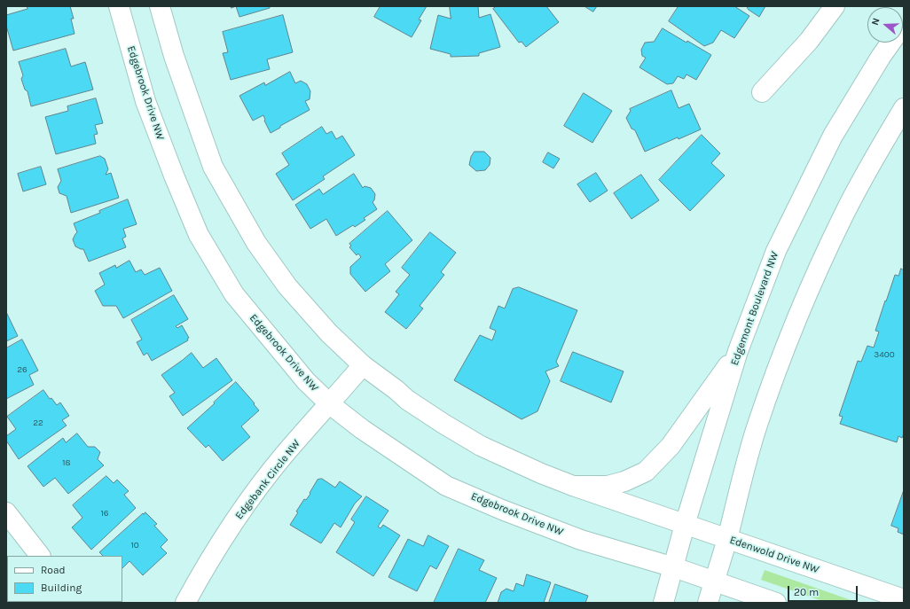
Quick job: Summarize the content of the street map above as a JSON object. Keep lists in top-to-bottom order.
{
  "streets": {
    "street": [
      "Edgebrook Drive NW",
      "Edgemont Boulevard NW",
      "Edgebank Circle NW",
      "Edenwold Drive NW"
    ]
  },
  "crossings": [
    ["Edgebrook Drive NW", "Edgemont Boulevard NW"],
    ["Edgebrook Drive NW", "Edgebank Circle NW"],
    ["Edgemont Boulevard NW", "Edenwold Drive NW"]
  ],
  "house_numbers": [
    "3400",
    "26",
    "22",
    "18",
    "16",
    "10"
  ],
  "legend": ["Road", "Building"],
  "scale_bar": "20 m",
  "north": "left"
}
